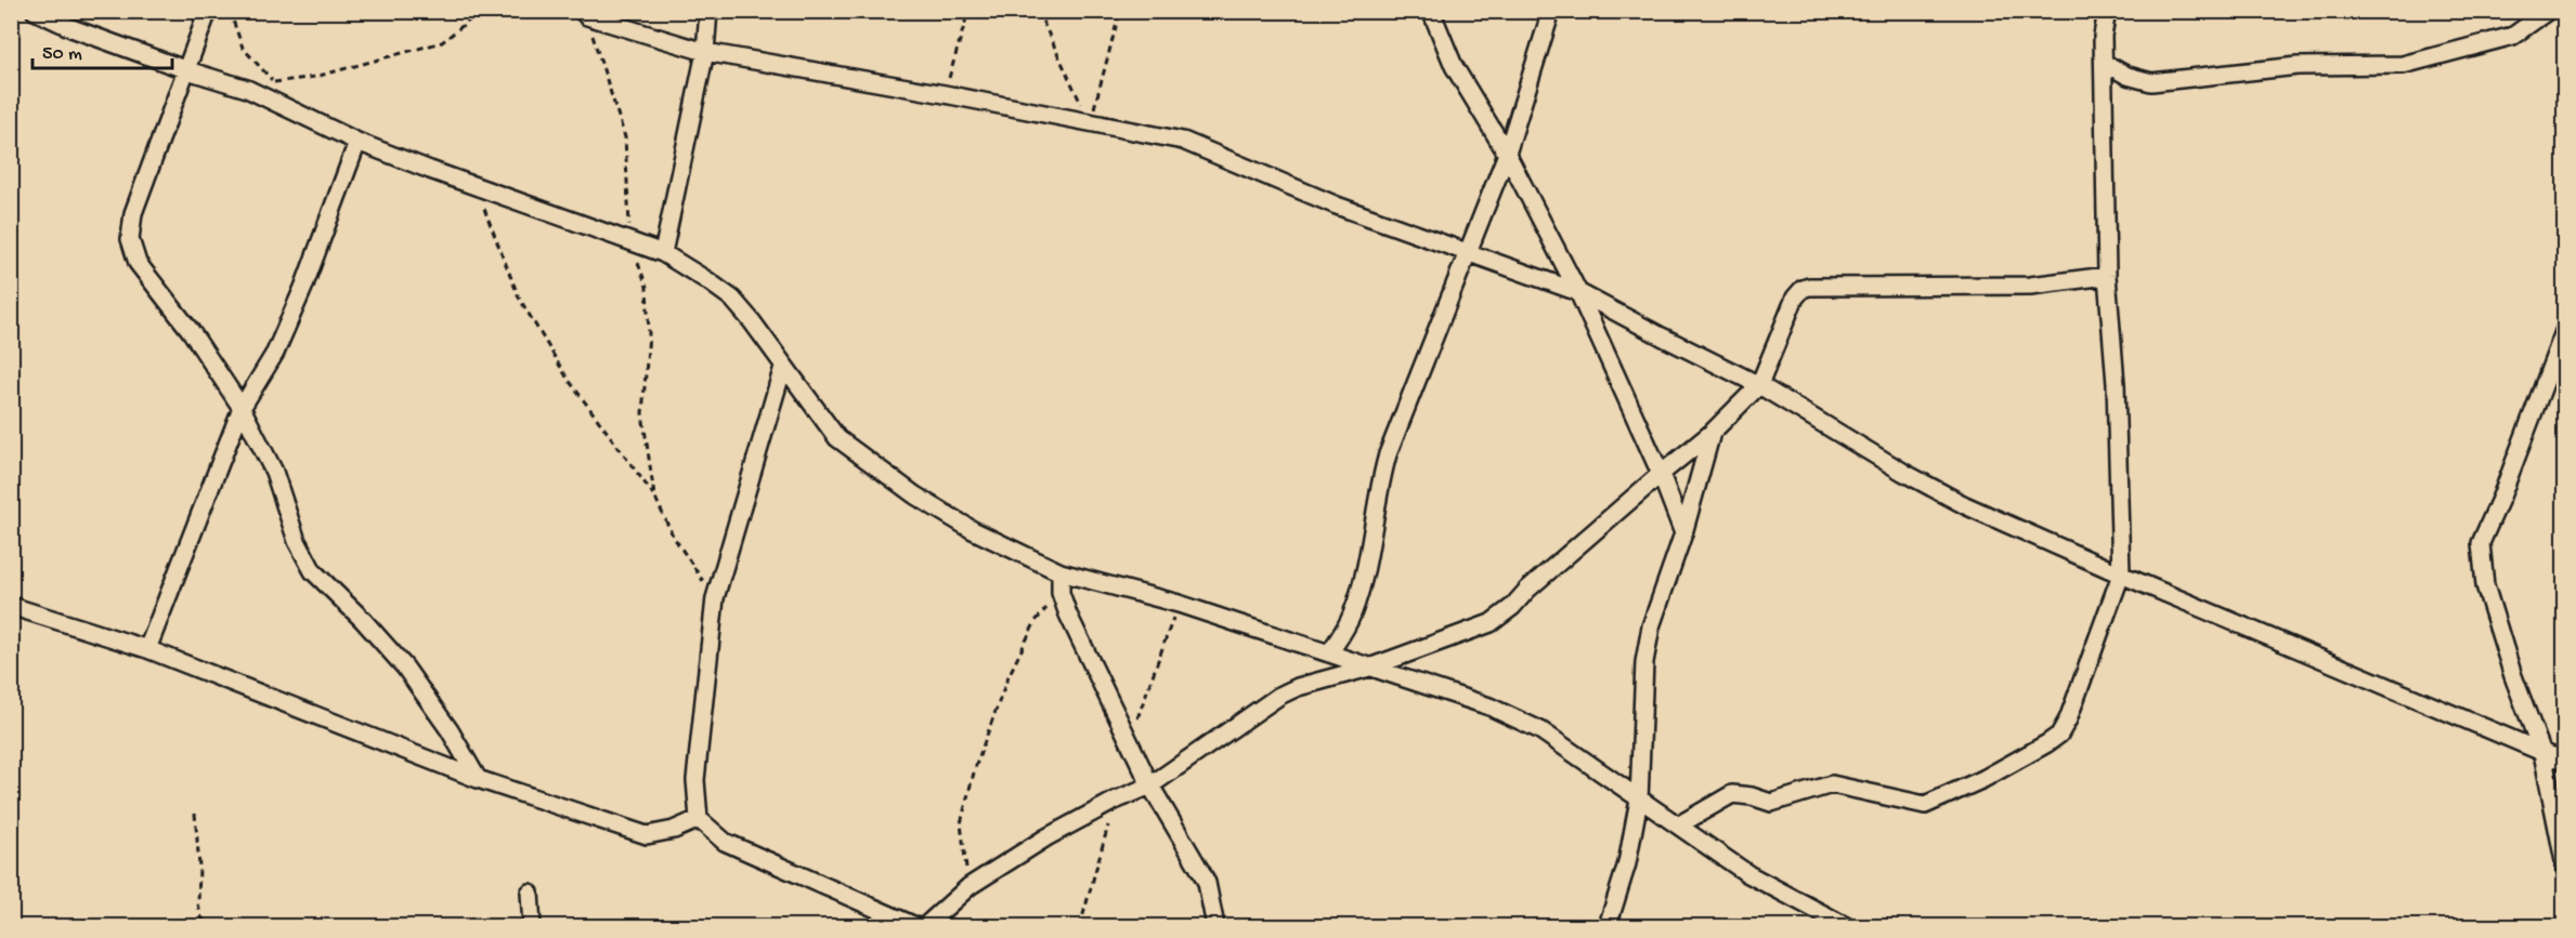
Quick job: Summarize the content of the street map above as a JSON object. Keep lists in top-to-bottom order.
{
  "scale_bar": "50 m"
}
